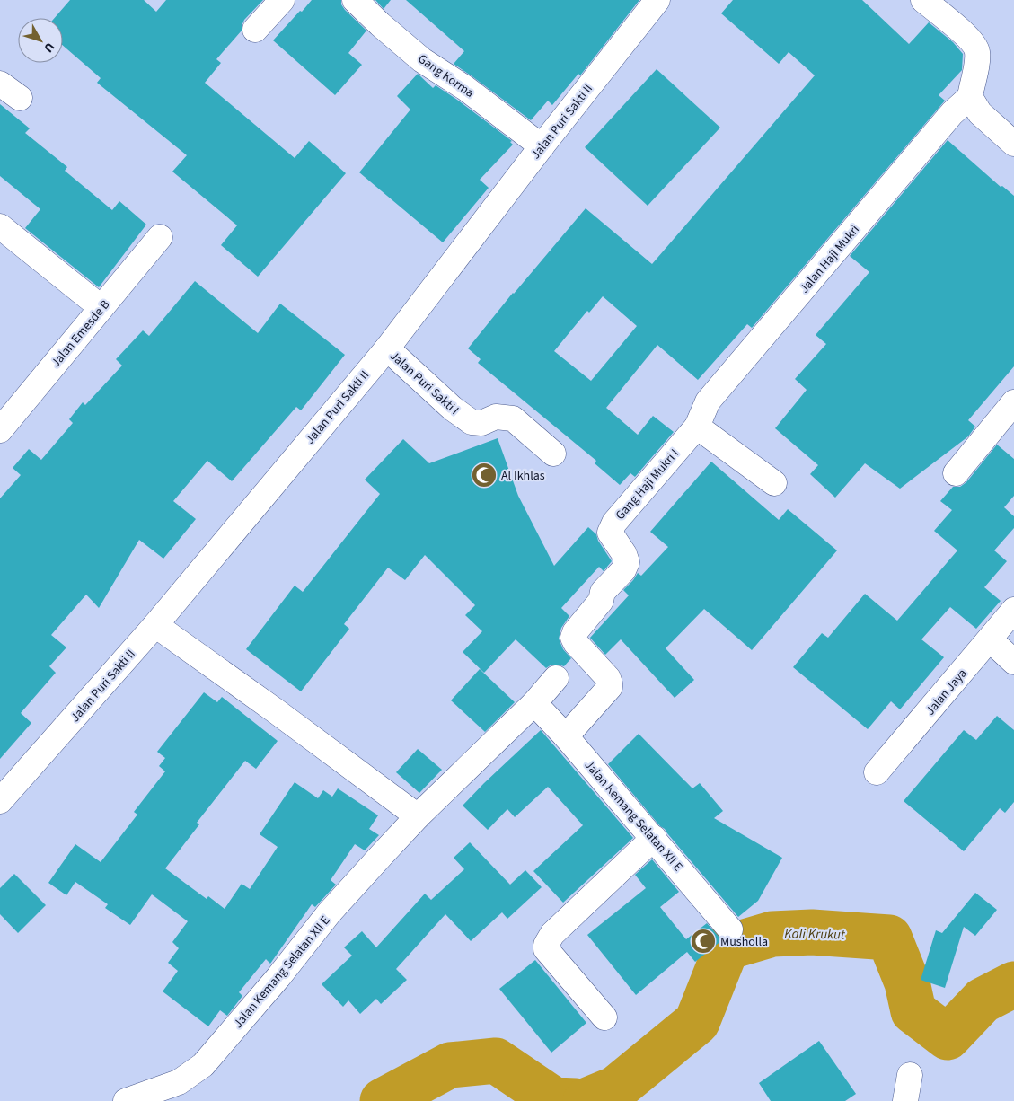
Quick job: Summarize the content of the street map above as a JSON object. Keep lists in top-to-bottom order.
{
  "streets": {
    "street": [
      "Gang Korma",
      "Jalan Puri Sakti II",
      "Jalan Haji Mukri",
      "Jalan Emesde B",
      "Jalan Puri Sakti I",
      "Gang Haji Mukri I",
      "Jalan Jaya",
      "Jalan Kemang Selatan XII E"
    ]
  },
  "crossings": [
    ["Gang Korma", "Jalan Puri Sakti II"],
    ["Jalan Puri Sakti II", "Jalan Puri Sakti I"],
    ["Jalan Haji Mukri", "Gang Haji Mukri I"],
    ["Gang Haji Mukri I", "Jalan Kemang Selatan XII E"]
  ],
  "water": ["Kali Krukut"],
  "places": {
    "mosque": ["Al Ikhlas", "Musholla"]
  },
  "north": "bottom right"
}
